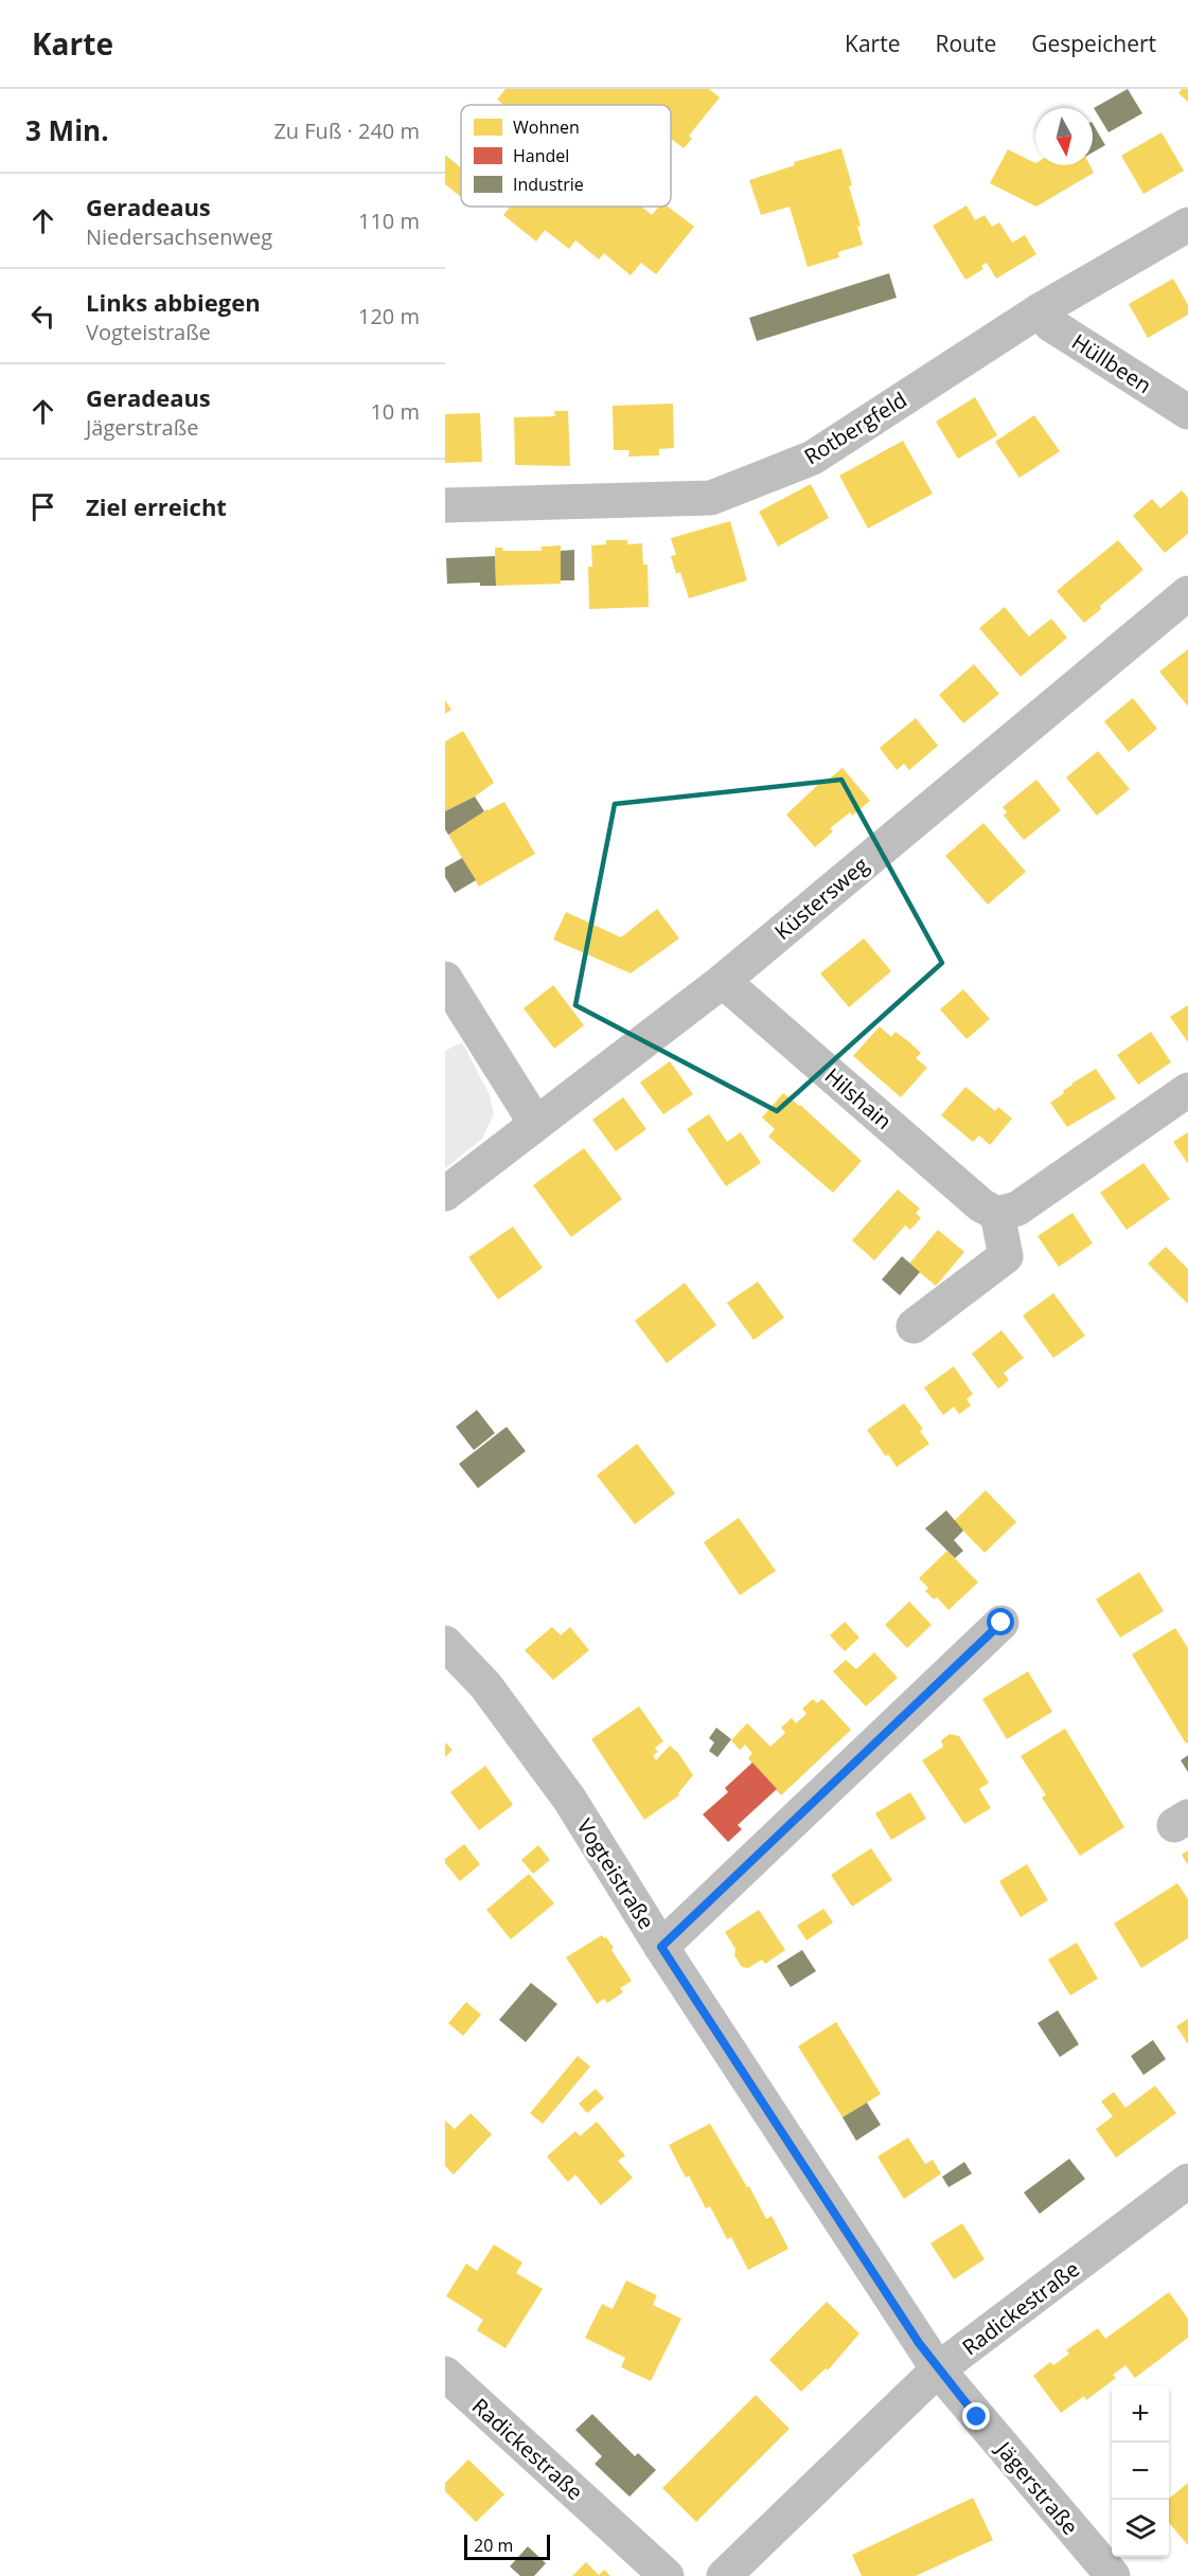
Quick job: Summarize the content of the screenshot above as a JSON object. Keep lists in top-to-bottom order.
{
  "streets": {
    "street": [
      "Hüllbeen",
      "Rotbergfeld",
      "Küstersweg",
      "Hilshain",
      "Vogteistraße",
      "Radickestraße",
      "Jägerstraße"
    ]
  },
  "crossings": [
    ["Hüllbeen", "Rotbergfeld"],
    ["Küstersweg", "Hilshain"],
    ["Vogteistraße", "Radickestraße"],
    ["Vogteistraße", "Jägerstraße"],
    ["Radickestraße", "Jägerstraße"]
  ],
  "legend": ["Wohnen", "Handel", "Industrie"],
  "scale_bar": "20 m",
  "north": "bottom",
  "page": {
    "header": "Karte",
    "nav": ["Karte", "Route", "Gespeichert"],
    "heading": ["3 Min.", "Zu Fuß · 240 m"],
    "list": [
      ["Geradeaus", "Niedersachsenweg", "110 m"],
      ["Links abbiegen", "Vogteistraße", "120 m"],
      ["Geradeaus", "Jägerstraße", "10 m"],
      "Ziel erreicht"
    ],
    "map_buttons": ["+", "−"],
    "scale": "20 m"
  }
}
